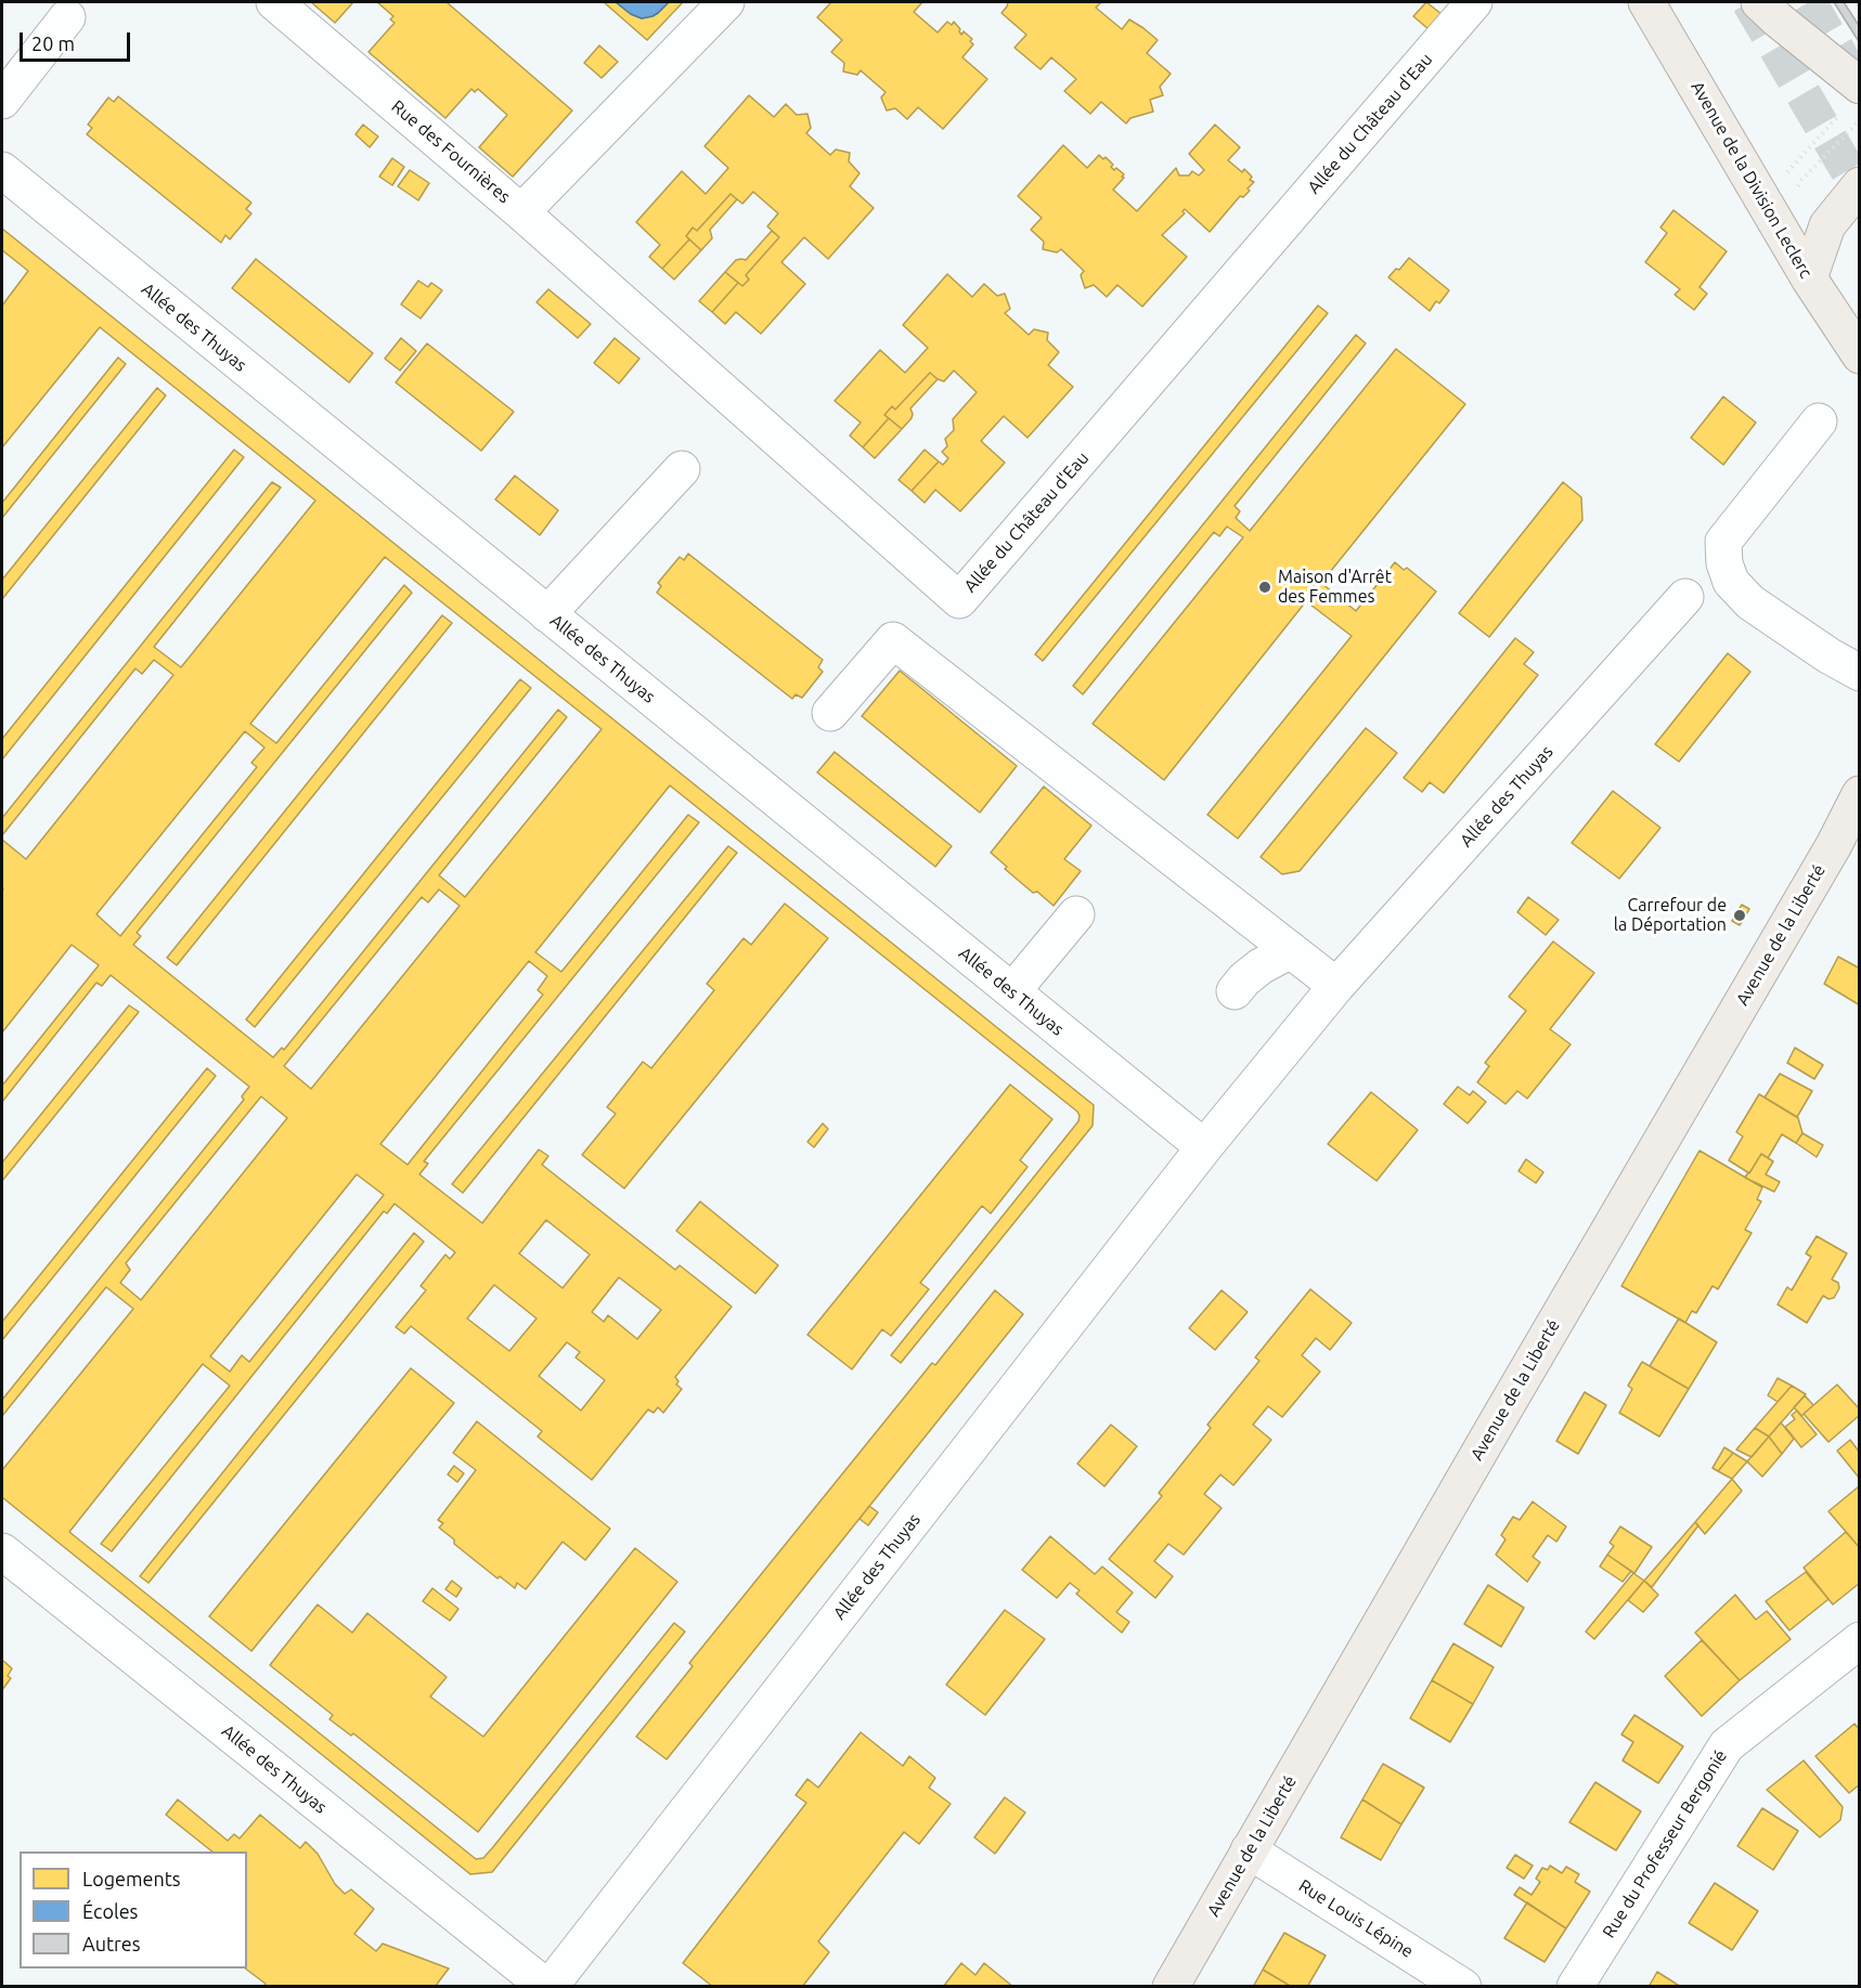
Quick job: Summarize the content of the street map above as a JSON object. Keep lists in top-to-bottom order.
{
  "streets": {
    "main road": ["Avenue de la Division Leclerc", "Avenue de la Liberté"],
    "street": [
      "Allée du Château d'Eau",
      "Rue des Fournières",
      "Allée des Thuyas",
      "Rue du Professeur Bergonié",
      "Rue Louis Lépine"
    ]
  },
  "crossings": [
    ["Allée du Château d'Eau", "Rue des Fournières"],
    ["Avenue de la Liberté", "Rue Louis Lépine"]
  ],
  "places": ["Maison d'Arrêt des Femmes", "Carrefour de la Déportation"],
  "legend": ["Logements", "Écoles", "Autres"],
  "scale_bar": "20 m"
}
